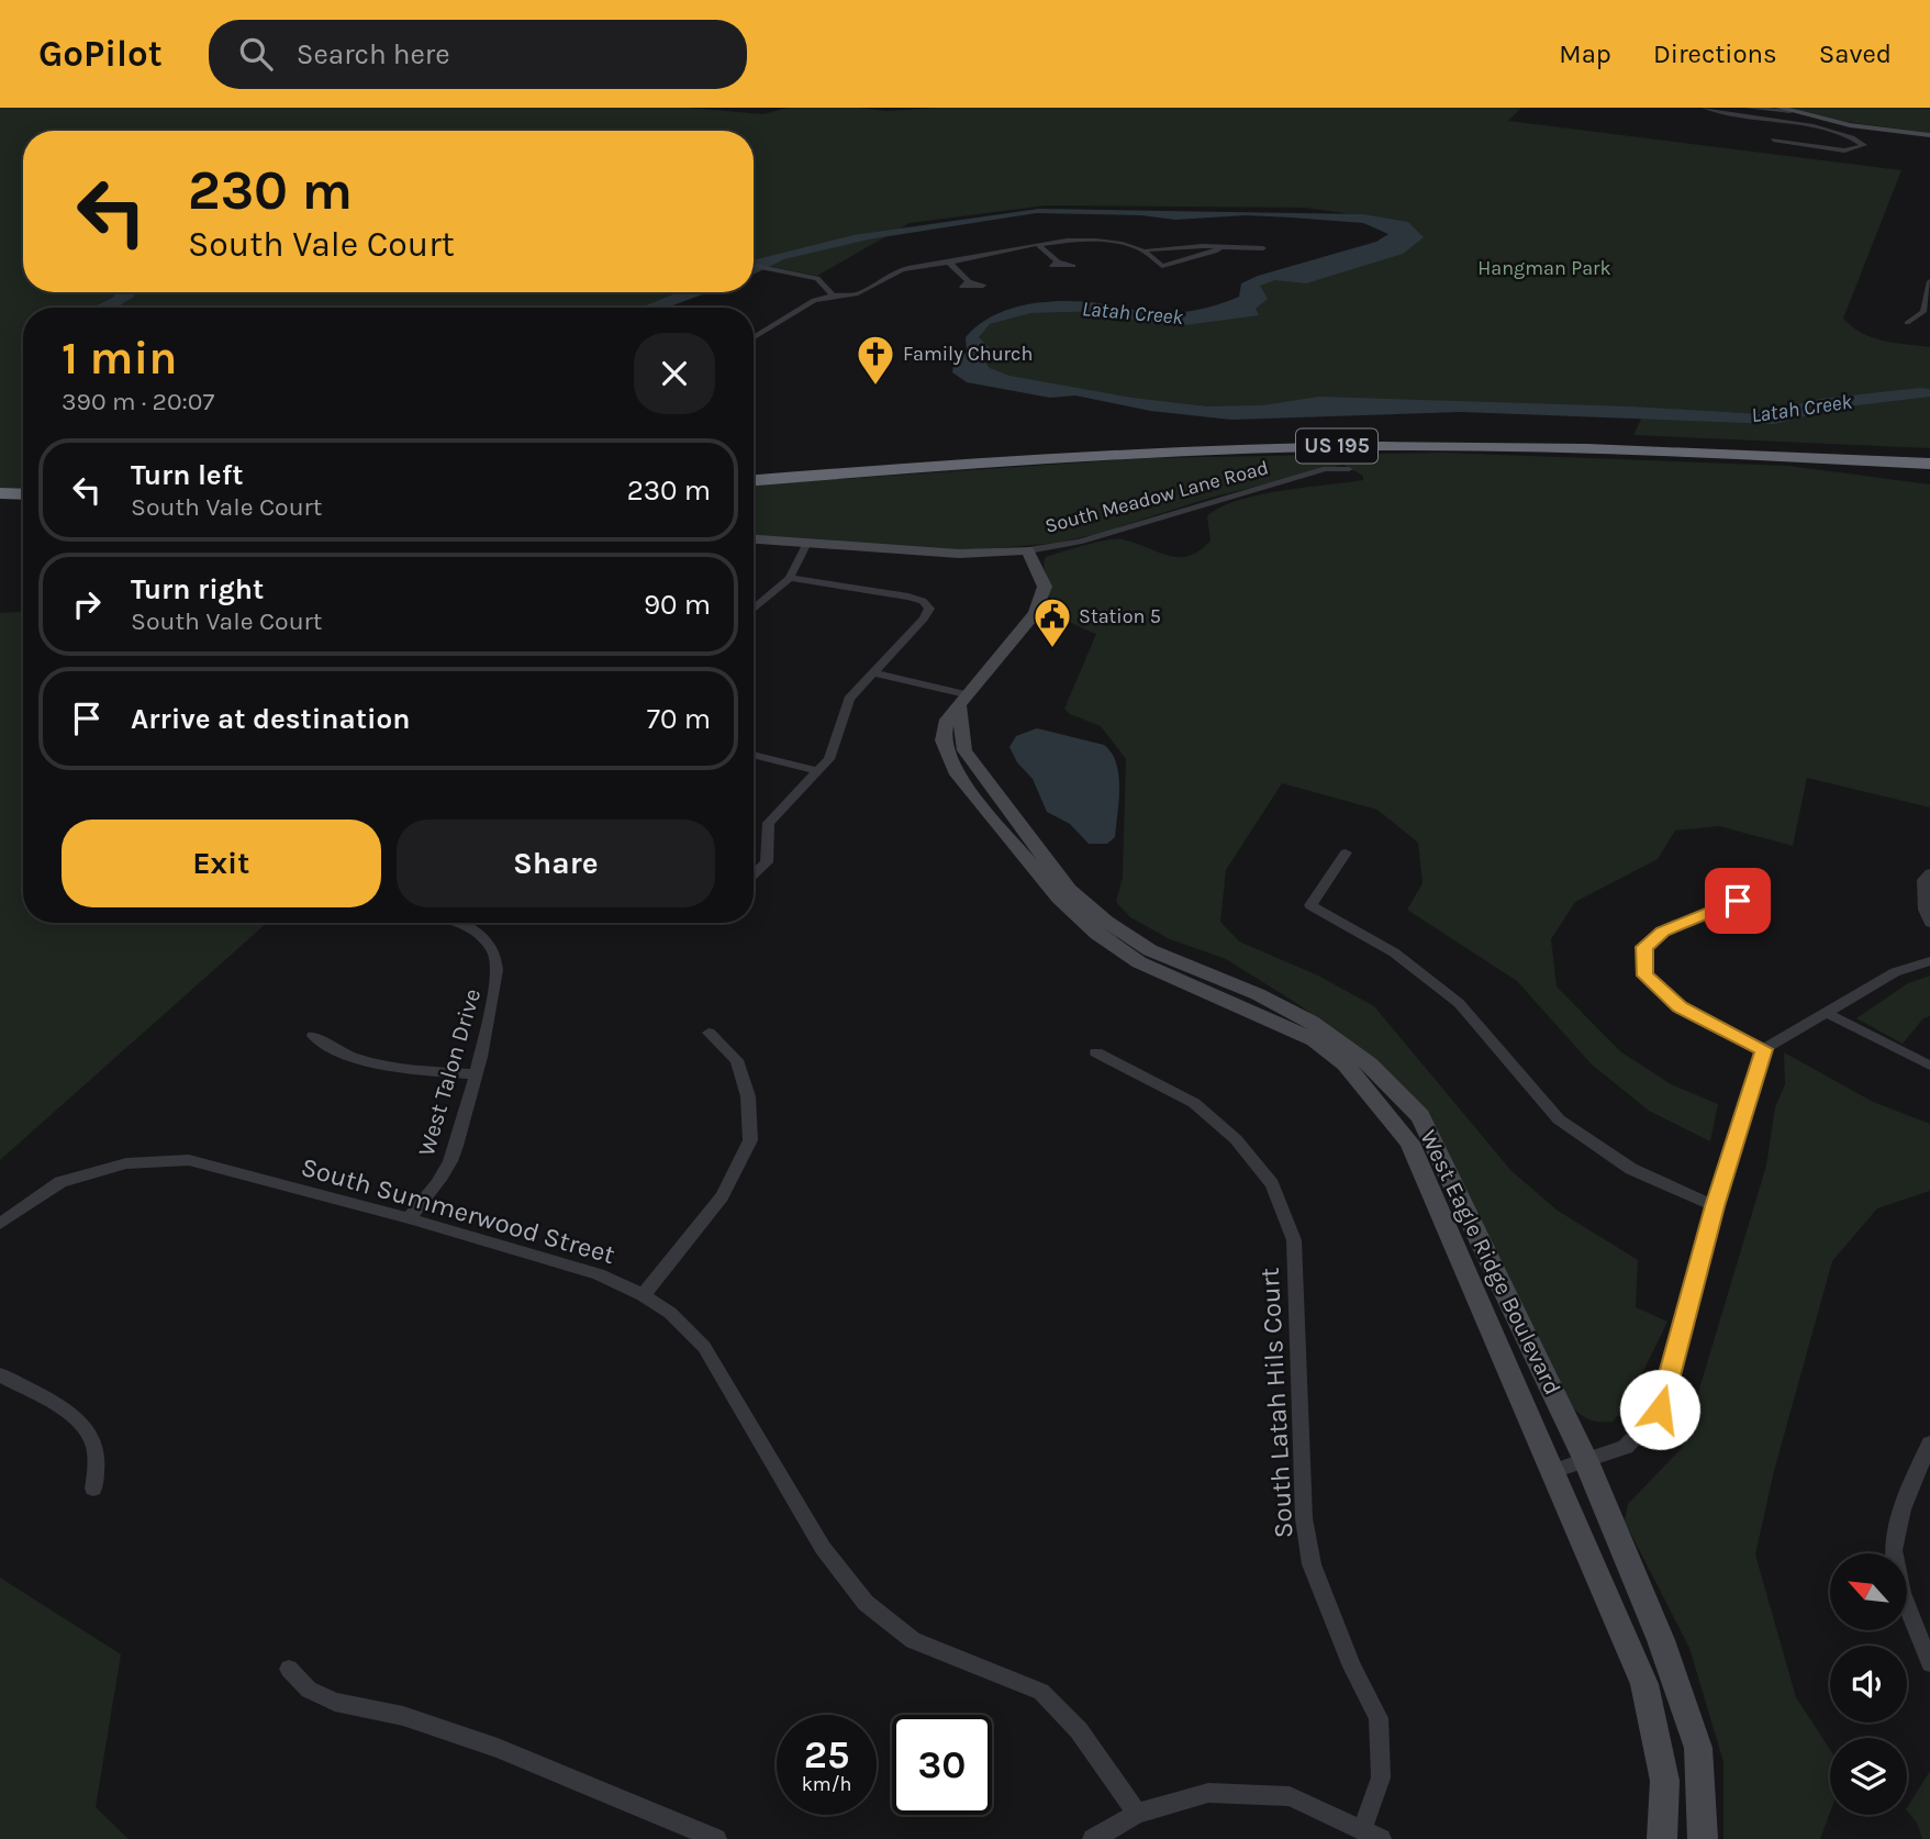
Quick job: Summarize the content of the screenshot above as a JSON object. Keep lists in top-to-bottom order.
{
  "streets": {
    "highway": ["US 195"],
    "street": [
      "South Meadow Lane Road",
      "West Talon Drive",
      "South Summerwood Street",
      "West Eagle Ridge Boulevard",
      "South Latah Hils Court"
    ]
  },
  "crossings": [
    ["South Meadow Lane Road", "West Eagle Ridge Boulevard"],
    ["West Talon Drive", "South Summerwood Street"]
  ],
  "water": ["Latah Creek"],
  "parks": ["Hangman Park"],
  "places": {
    "church": ["Family Church"],
    "public building": ["Station 5"]
  },
  "north": "top left",
  "page": {
    "header": "GoPilot",
    "search": "Search here",
    "nav": ["Map", "Directions", "Saved"],
    "turn": ["230 m", "South Vale Court"],
    "heading": ["1 min", "390 m · 20:07"],
    "list": [
      {
        "name": "Turn left",
        "note": "South Vale Court",
        "value": "230 m"
      },
      {
        "name": "Turn right",
        "note": "South Vale Court",
        "value": "90 m"
      },
      {
        "name": "Arrive at destination",
        "value": "70 m"
      }
    ],
    "buttons": ["Exit", "Share"],
    "speed": "25 km/h",
    "limit": "30"
  }
}
